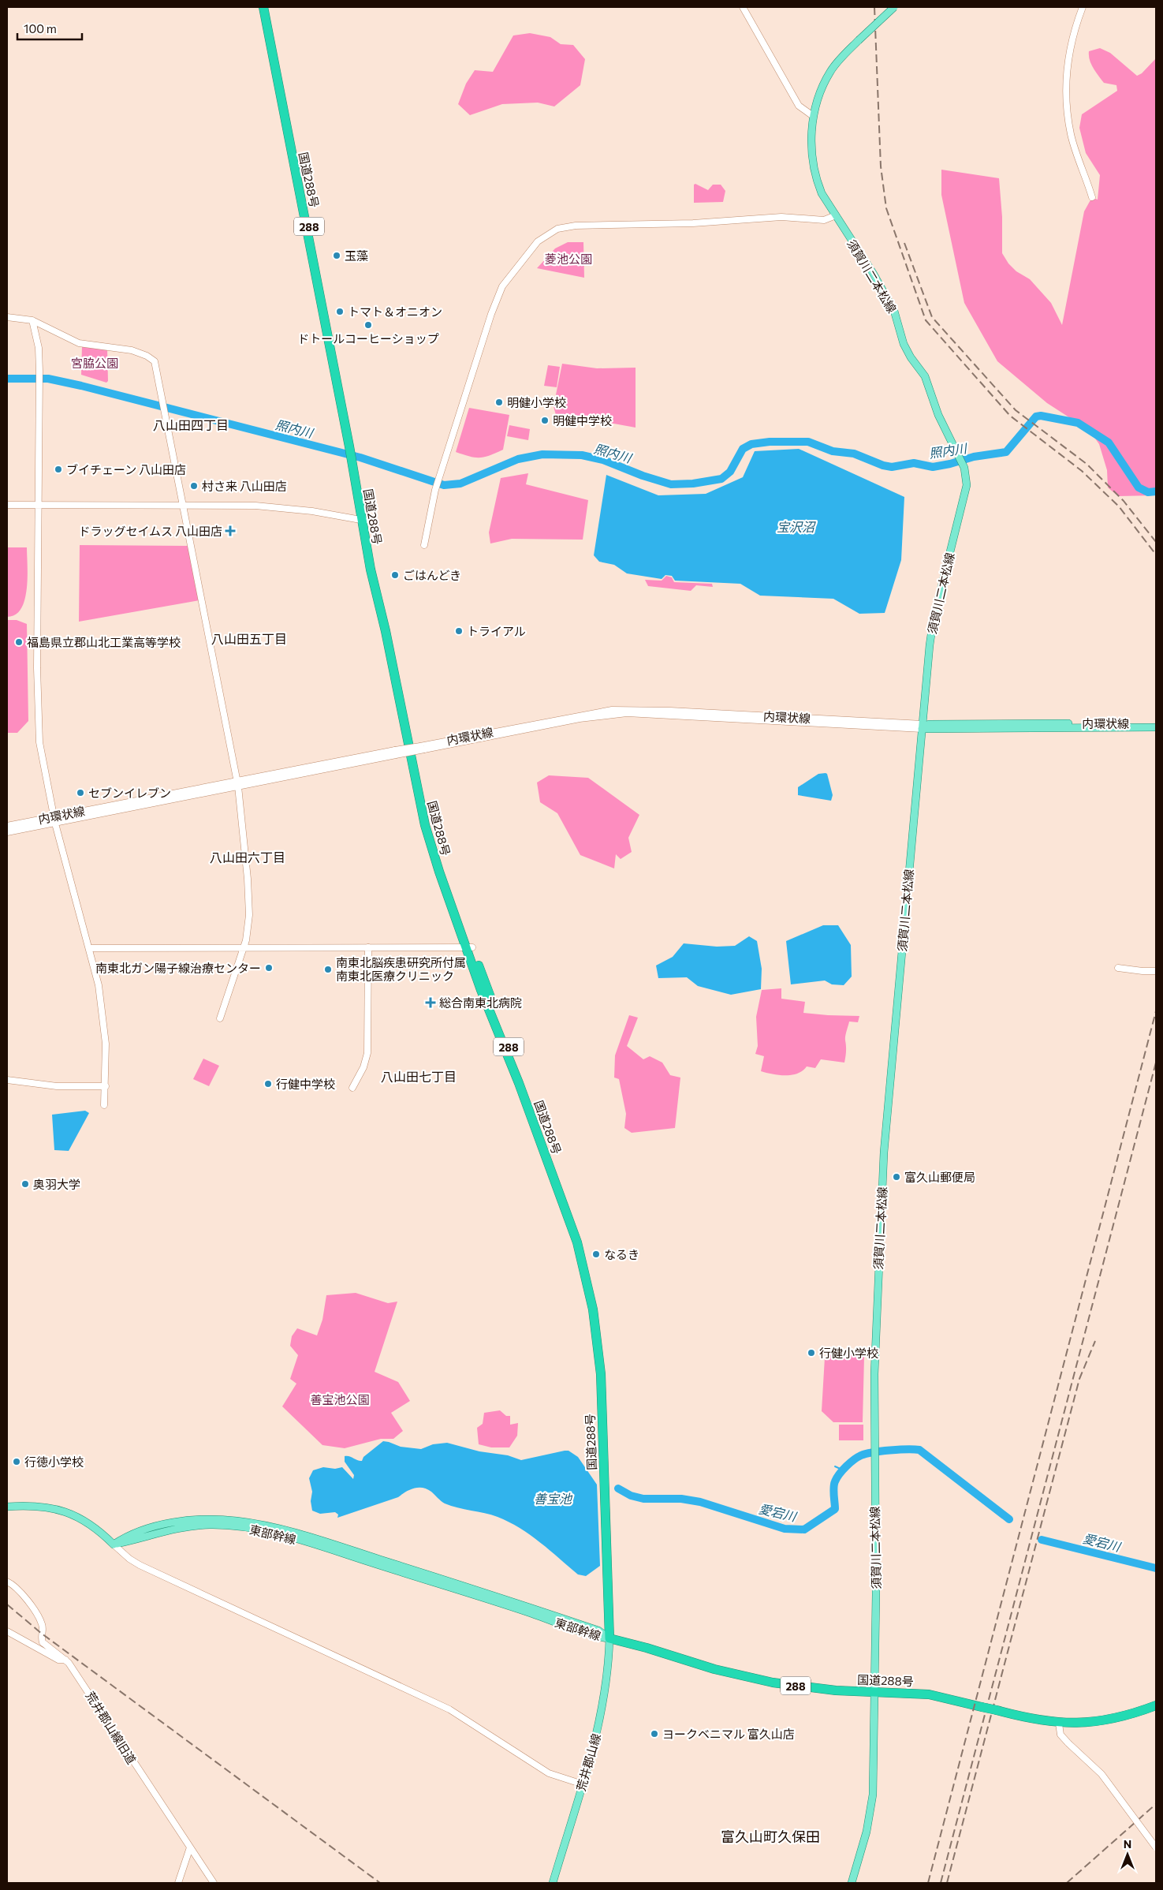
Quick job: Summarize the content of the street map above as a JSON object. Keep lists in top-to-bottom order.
{
  "streets": {
    "highway": ["国道288号", "288"],
    "main road": [
      "須賀川二本松線",
      "内環状線",
      "東部幹線",
      "荒井郡山線"
    ],
    "street": ["荒井郡山線旧道"]
  },
  "crossings": [
    ["国道288号", "須賀川二本松線"],
    ["国道288号", "東部幹線"],
    ["国道288号", "荒井郡山線"],
    ["須賀川二本松線", "内環状線"],
    ["東部幹線", "荒井郡山線"]
  ],
  "districts": [
    "八山田四丁目",
    "八山田五丁目",
    "八山田六丁目",
    "八山田七丁目",
    "富久山町久保田"
  ],
  "water": [
    "照内川",
    "宝沢沼",
    "善宝池",
    "愛宕川"
  ],
  "parks": ["菱池公園", "宮脇公園", "善宝池公園"],
  "places": {
    "other": [
      "玉藻",
      "トマト＆オニオン",
      "ドトールコーヒーショップ",
      "明健小学校",
      "明健中学校",
      "ブイチェーン 八山田店",
      "村さ来 八山田店",
      "ごはんどき",
      "トライアル",
      "福島県立郡山北工業高等学校",
      "セブンイレブン",
      "南東北ガン陽子線治療センター",
      "南東北脳疾患研究所付属 南東北医療クリニック",
      "行健中学校",
      "富久山郵便局",
      "奥羽大学",
      "なるき",
      "行健小学校",
      "行徳小学校",
      "ヨークベニマル 富久山店"
    ],
    "health": ["ドラッグセイムス 八山田店", "総合南東北病院"]
  },
  "scale_bar": "100 m",
  "north": "top"
}
